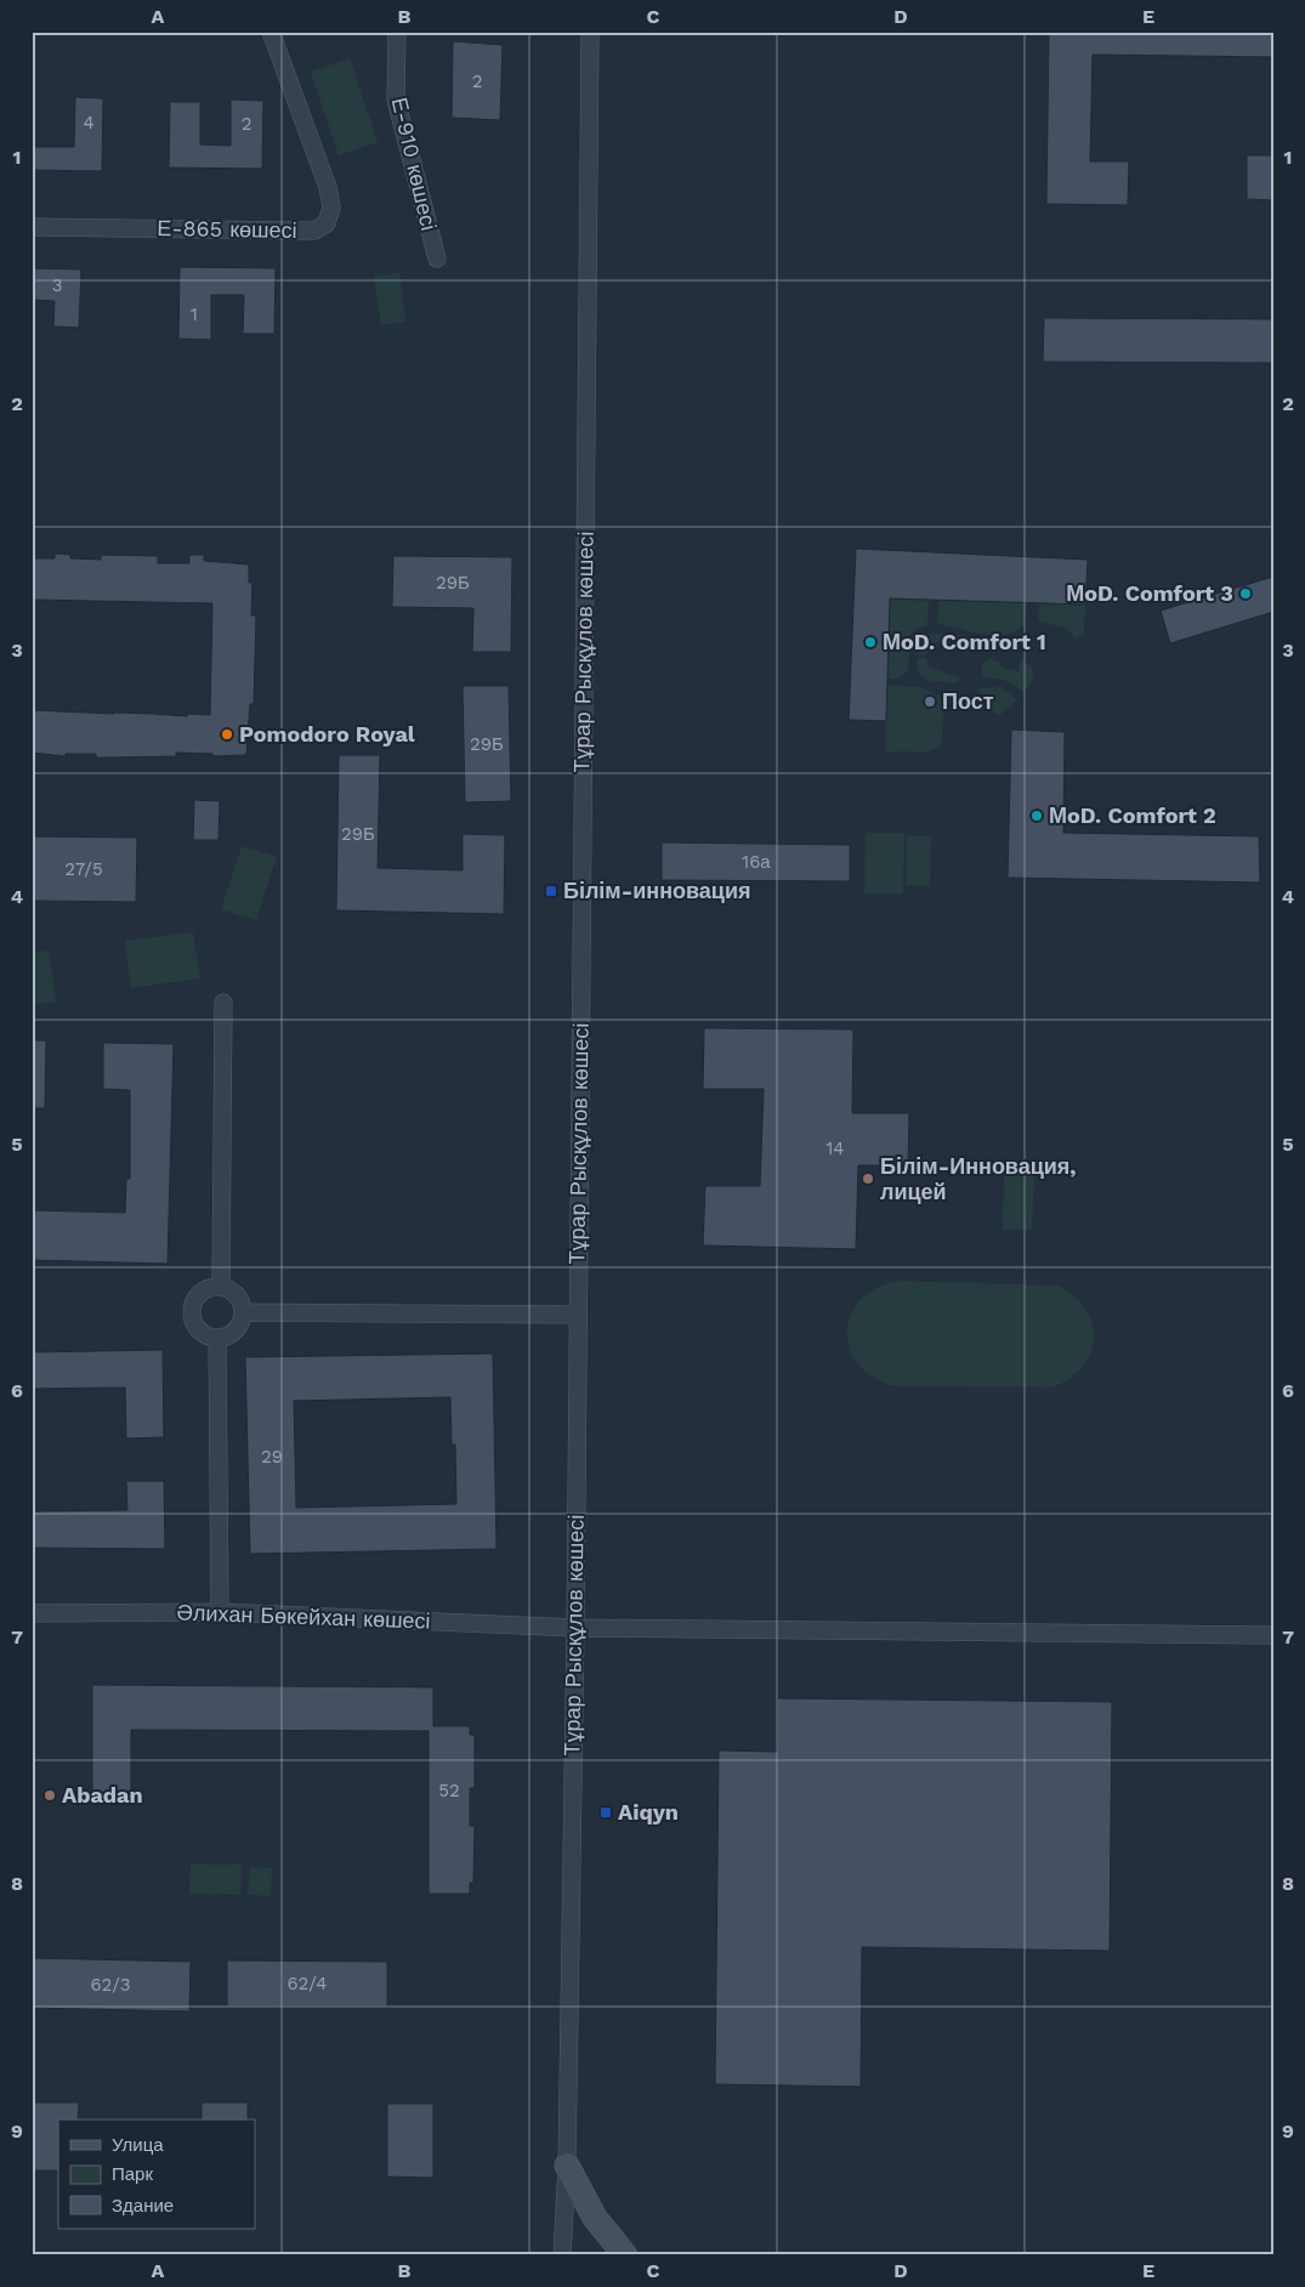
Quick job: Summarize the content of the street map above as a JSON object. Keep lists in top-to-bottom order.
{
  "streets": {
    "street": [
      "Е-910 көшесі",
      "Е-865 көшесі",
      "Тұрар Рысқұлов көшесі",
      "Әлихан Бөкейхан көшесі"
    ]
  },
  "crossings": [
    ["Тұрар Рысқұлов көшесі", "Әлихан Бөкейхан көшесі"]
  ],
  "places": {
    "other": [
      "МoD. Comfort 3",
      "МoD. Comfort 1",
      "Пост",
      "Pomodoro Royal",
      "МoD. Comfort 2",
      "Білім-Инновация, лицей",
      "Abadan"
    ],
    "transit": ["Білім-инновация", "Aiqyn"]
  },
  "house_numbers": [
    "2",
    "4",
    "2",
    "3",
    "1",
    "29Б",
    "29Б",
    "29Б",
    "16а",
    "27/5",
    "14",
    "29",
    "52",
    "62/4",
    "62/3"
  ],
  "legend": ["Улица", "Парк", "Здание"],
  "grid": {
    "columns": [
      "A",
      "B",
      "C",
      "D",
      "E"
    ],
    "rows": [
      "1",
      "2",
      "3",
      "4",
      "5",
      "6",
      "7",
      "8",
      "9"
    ]
  }
}
